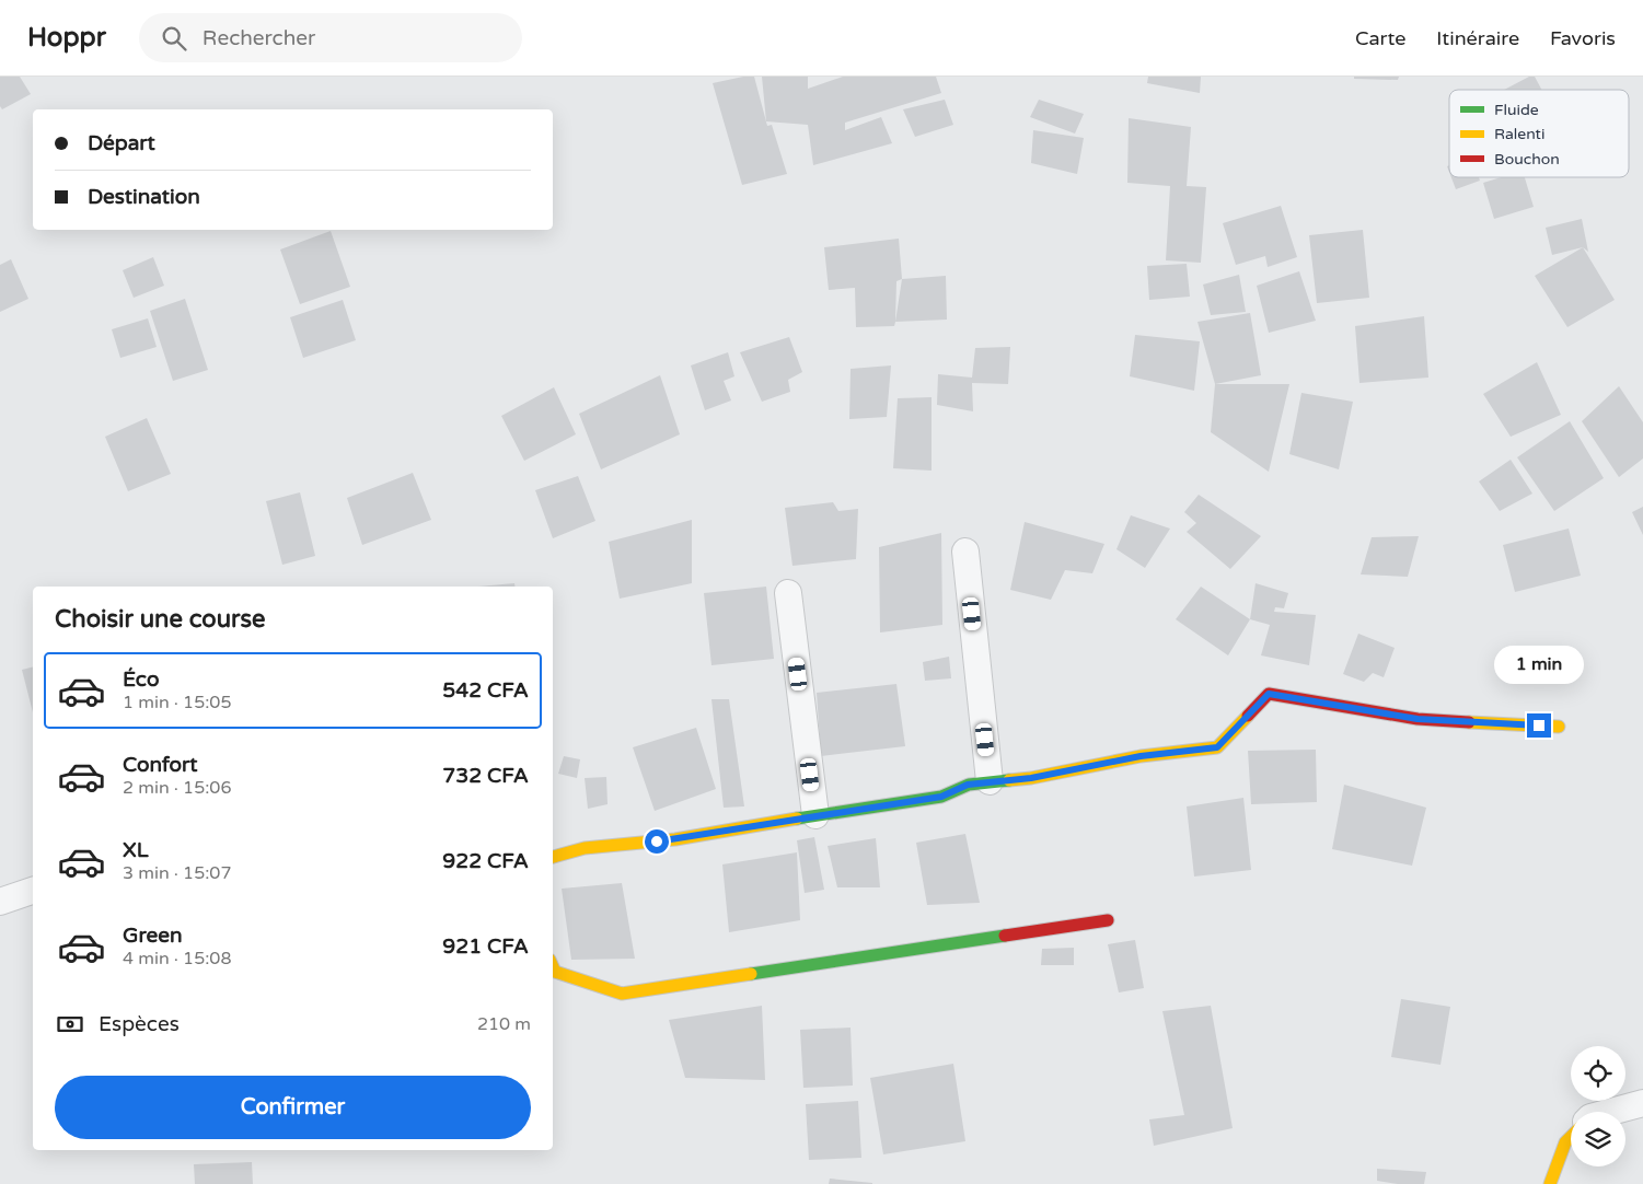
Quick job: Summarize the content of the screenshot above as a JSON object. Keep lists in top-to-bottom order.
{
  "legend": ["Fluide", "Ralenti", "Bouchon"],
  "page": {
    "header": "Hoppr",
    "search": "Rechercher",
    "nav": ["Carte", "Itinéraire", "Favoris"],
    "banner": ["Départ", "Destination"],
    "heading": "Choisir une course",
    "bubble": "1 min",
    "list": [
      {
        "name": "Éco",
        "note": "1 min · 15:05",
        "value": "542 CFA"
      },
      {
        "name": "Confort",
        "note": "2 min · 15:06",
        "value": "732 CFA"
      },
      {
        "name": "XL",
        "note": "3 min · 15:07",
        "value": "922 CFA"
      },
      {
        "name": "Green",
        "note": "4 min · 15:08",
        "value": "921 CFA"
      }
    ],
    "pay": ["Espèces", "210 m"],
    "buttons": "Confirmer"
  }
}
